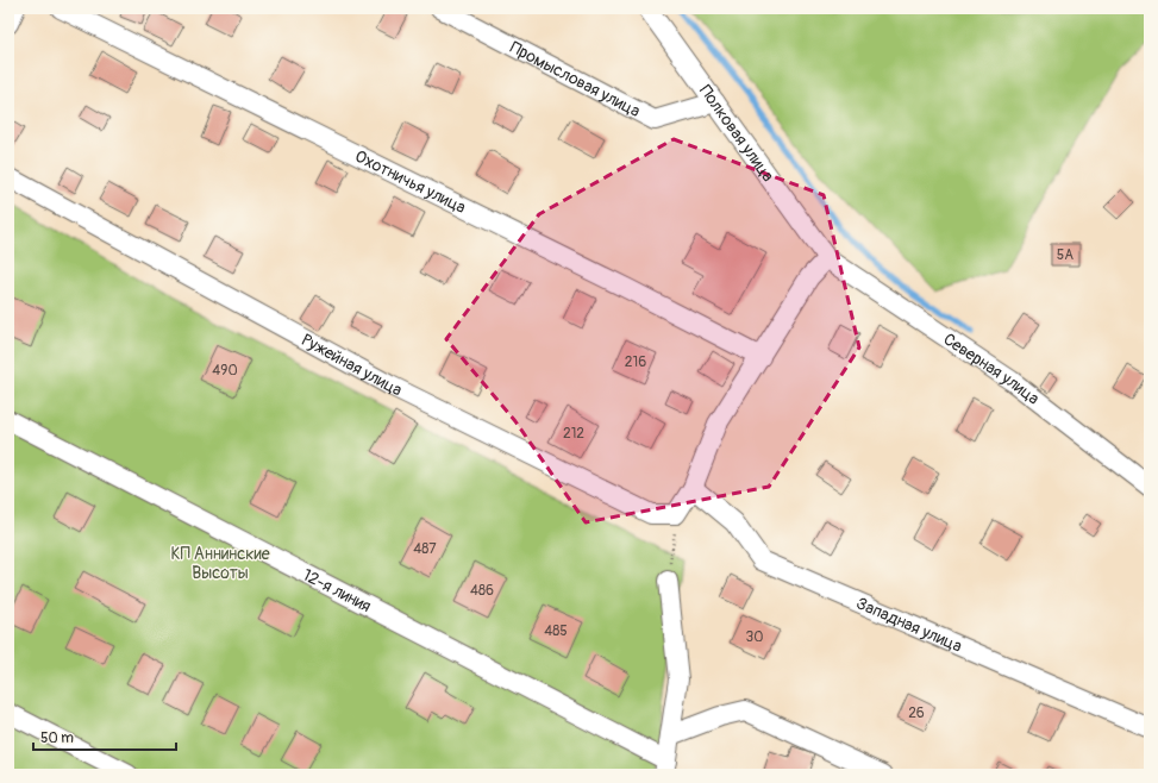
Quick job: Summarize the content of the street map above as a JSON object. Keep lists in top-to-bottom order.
{
  "streets": {
    "street": [
      "Промысловая улица",
      "Полковая улица",
      "Охотничья улица",
      "Ружейная улица",
      "Северная улица",
      "12-я линия",
      "Западная улица"
    ]
  },
  "crossings": [
    ["Промысловая улица", "Полковая улица"],
    ["Полковая улица", "Северная улица"]
  ],
  "parks": ["КП Аннинские Высоты"],
  "house_numbers": [
    "5А",
    "216",
    "490",
    "212",
    "487",
    "486",
    "485",
    "30",
    "26"
  ],
  "scale_bar": "50 m"
}
